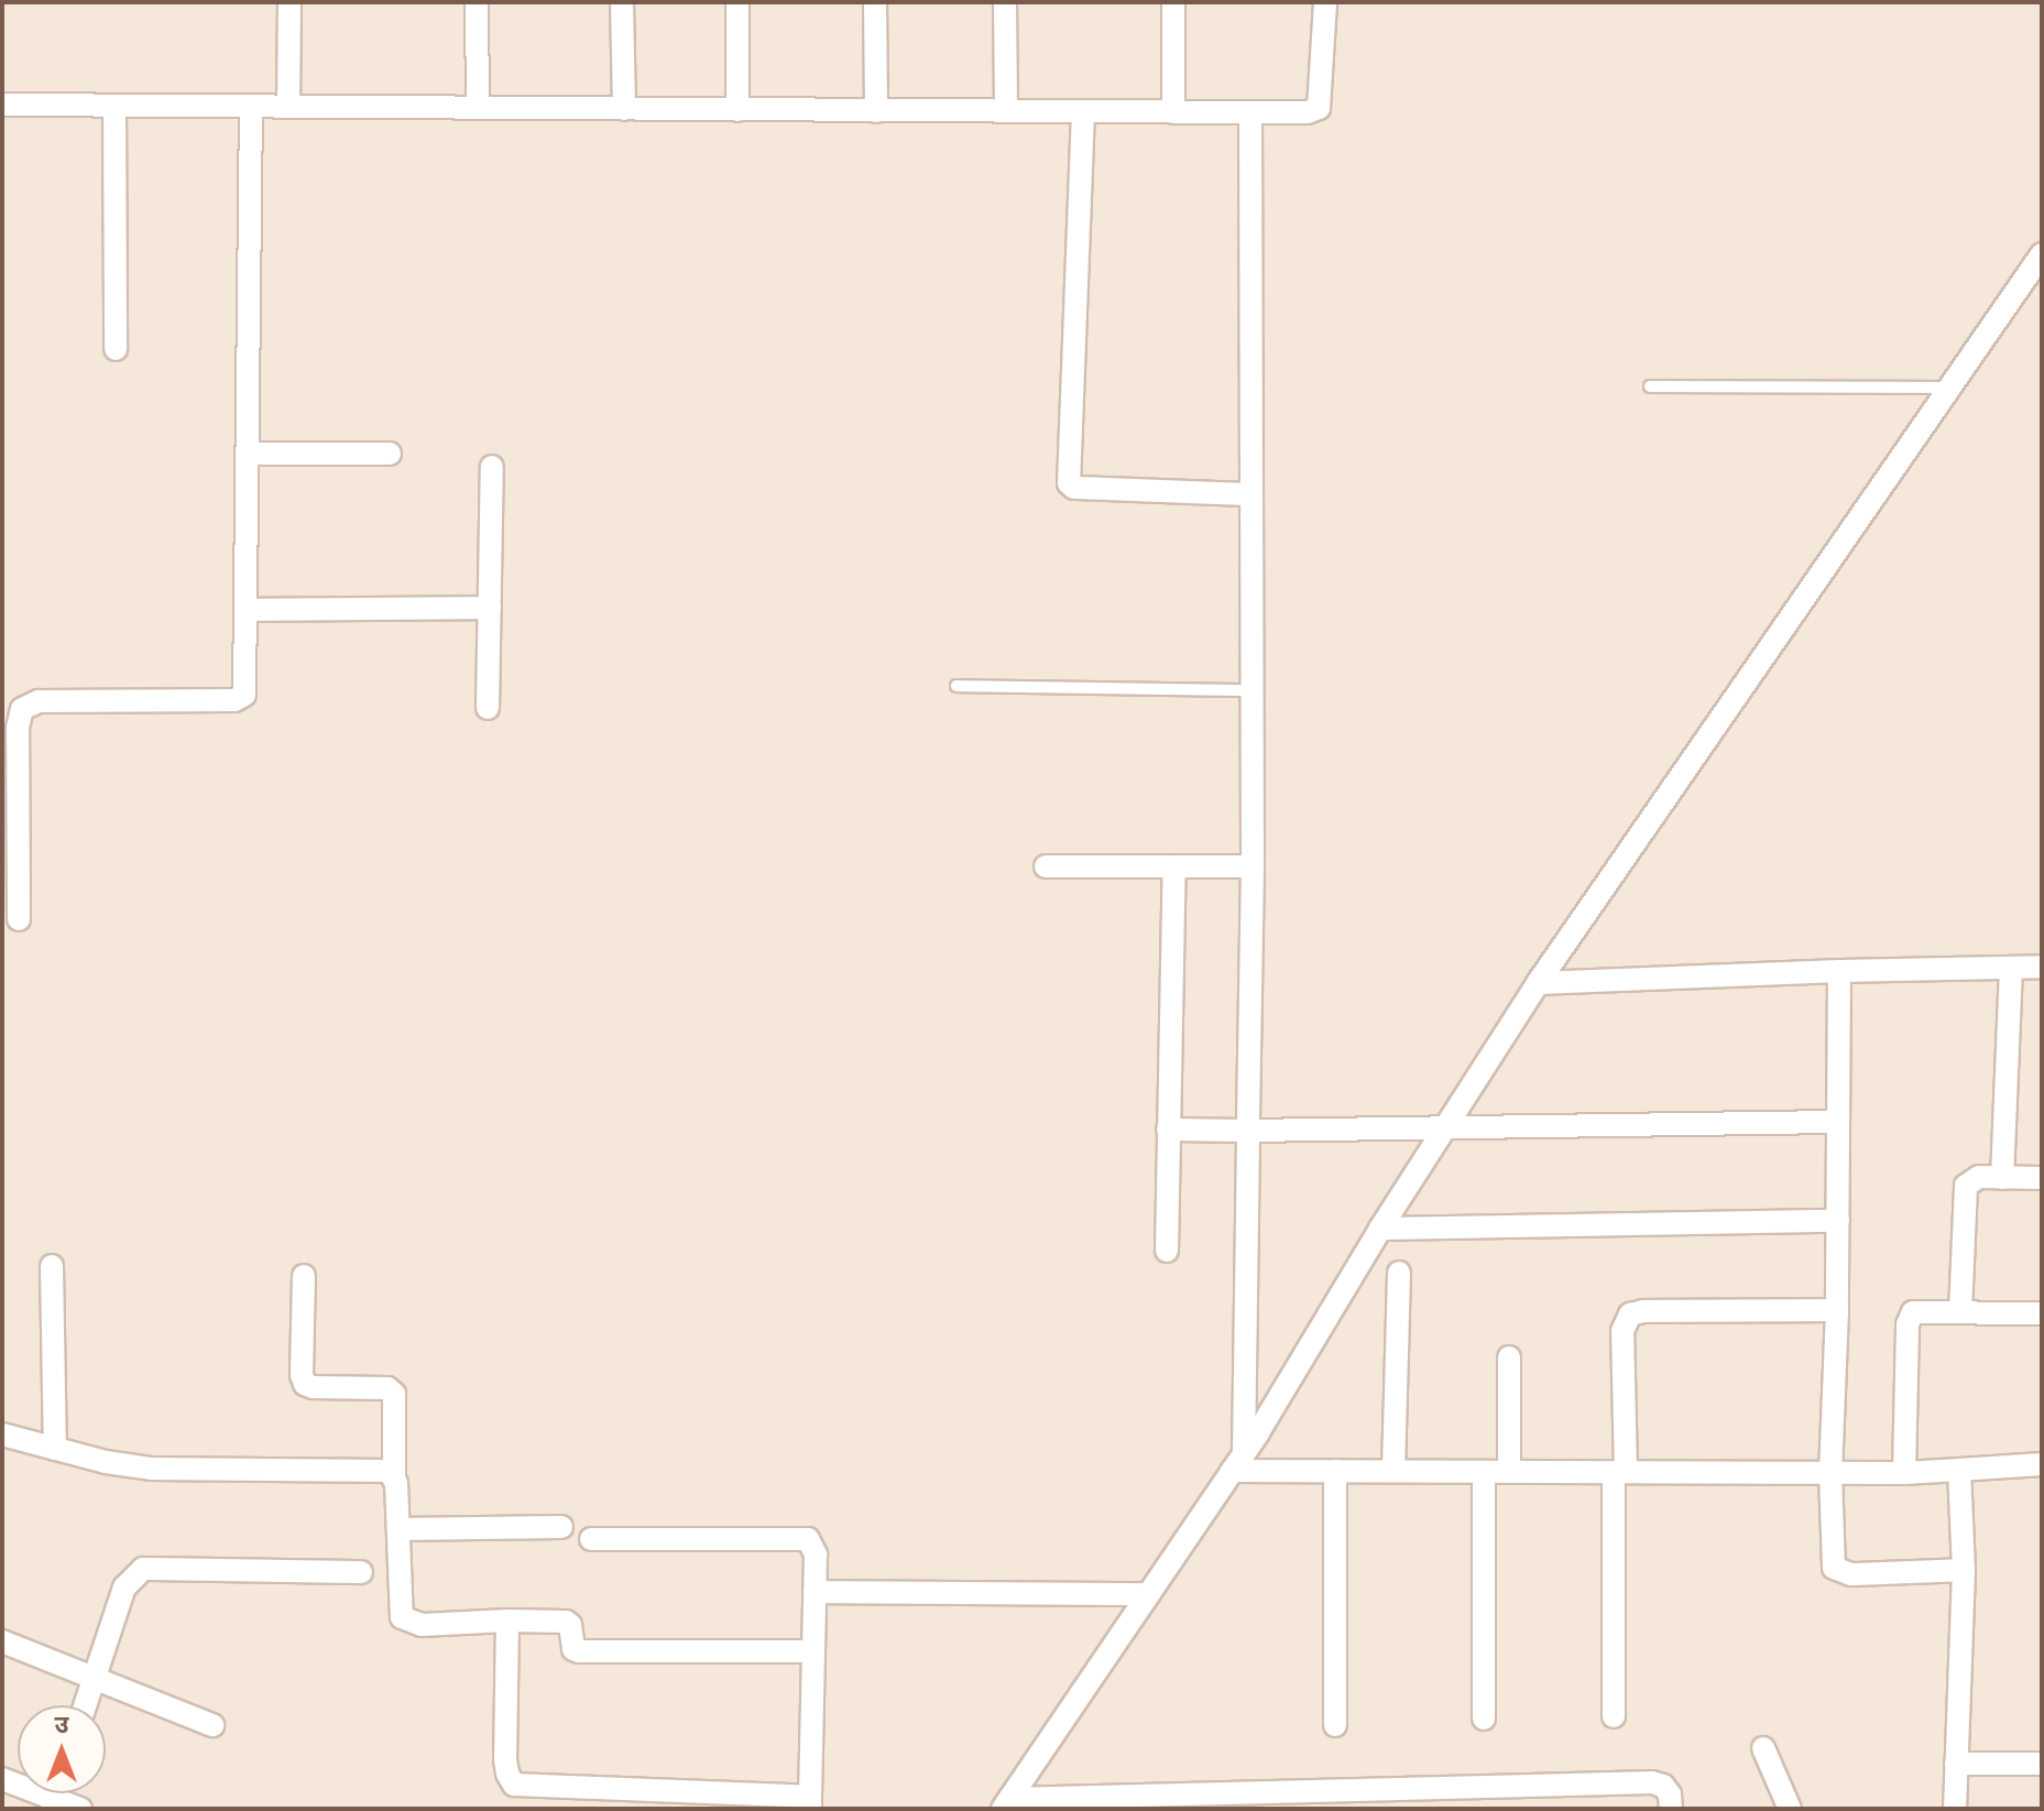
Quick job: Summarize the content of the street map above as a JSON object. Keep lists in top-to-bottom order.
{
  "north": "top"
}
